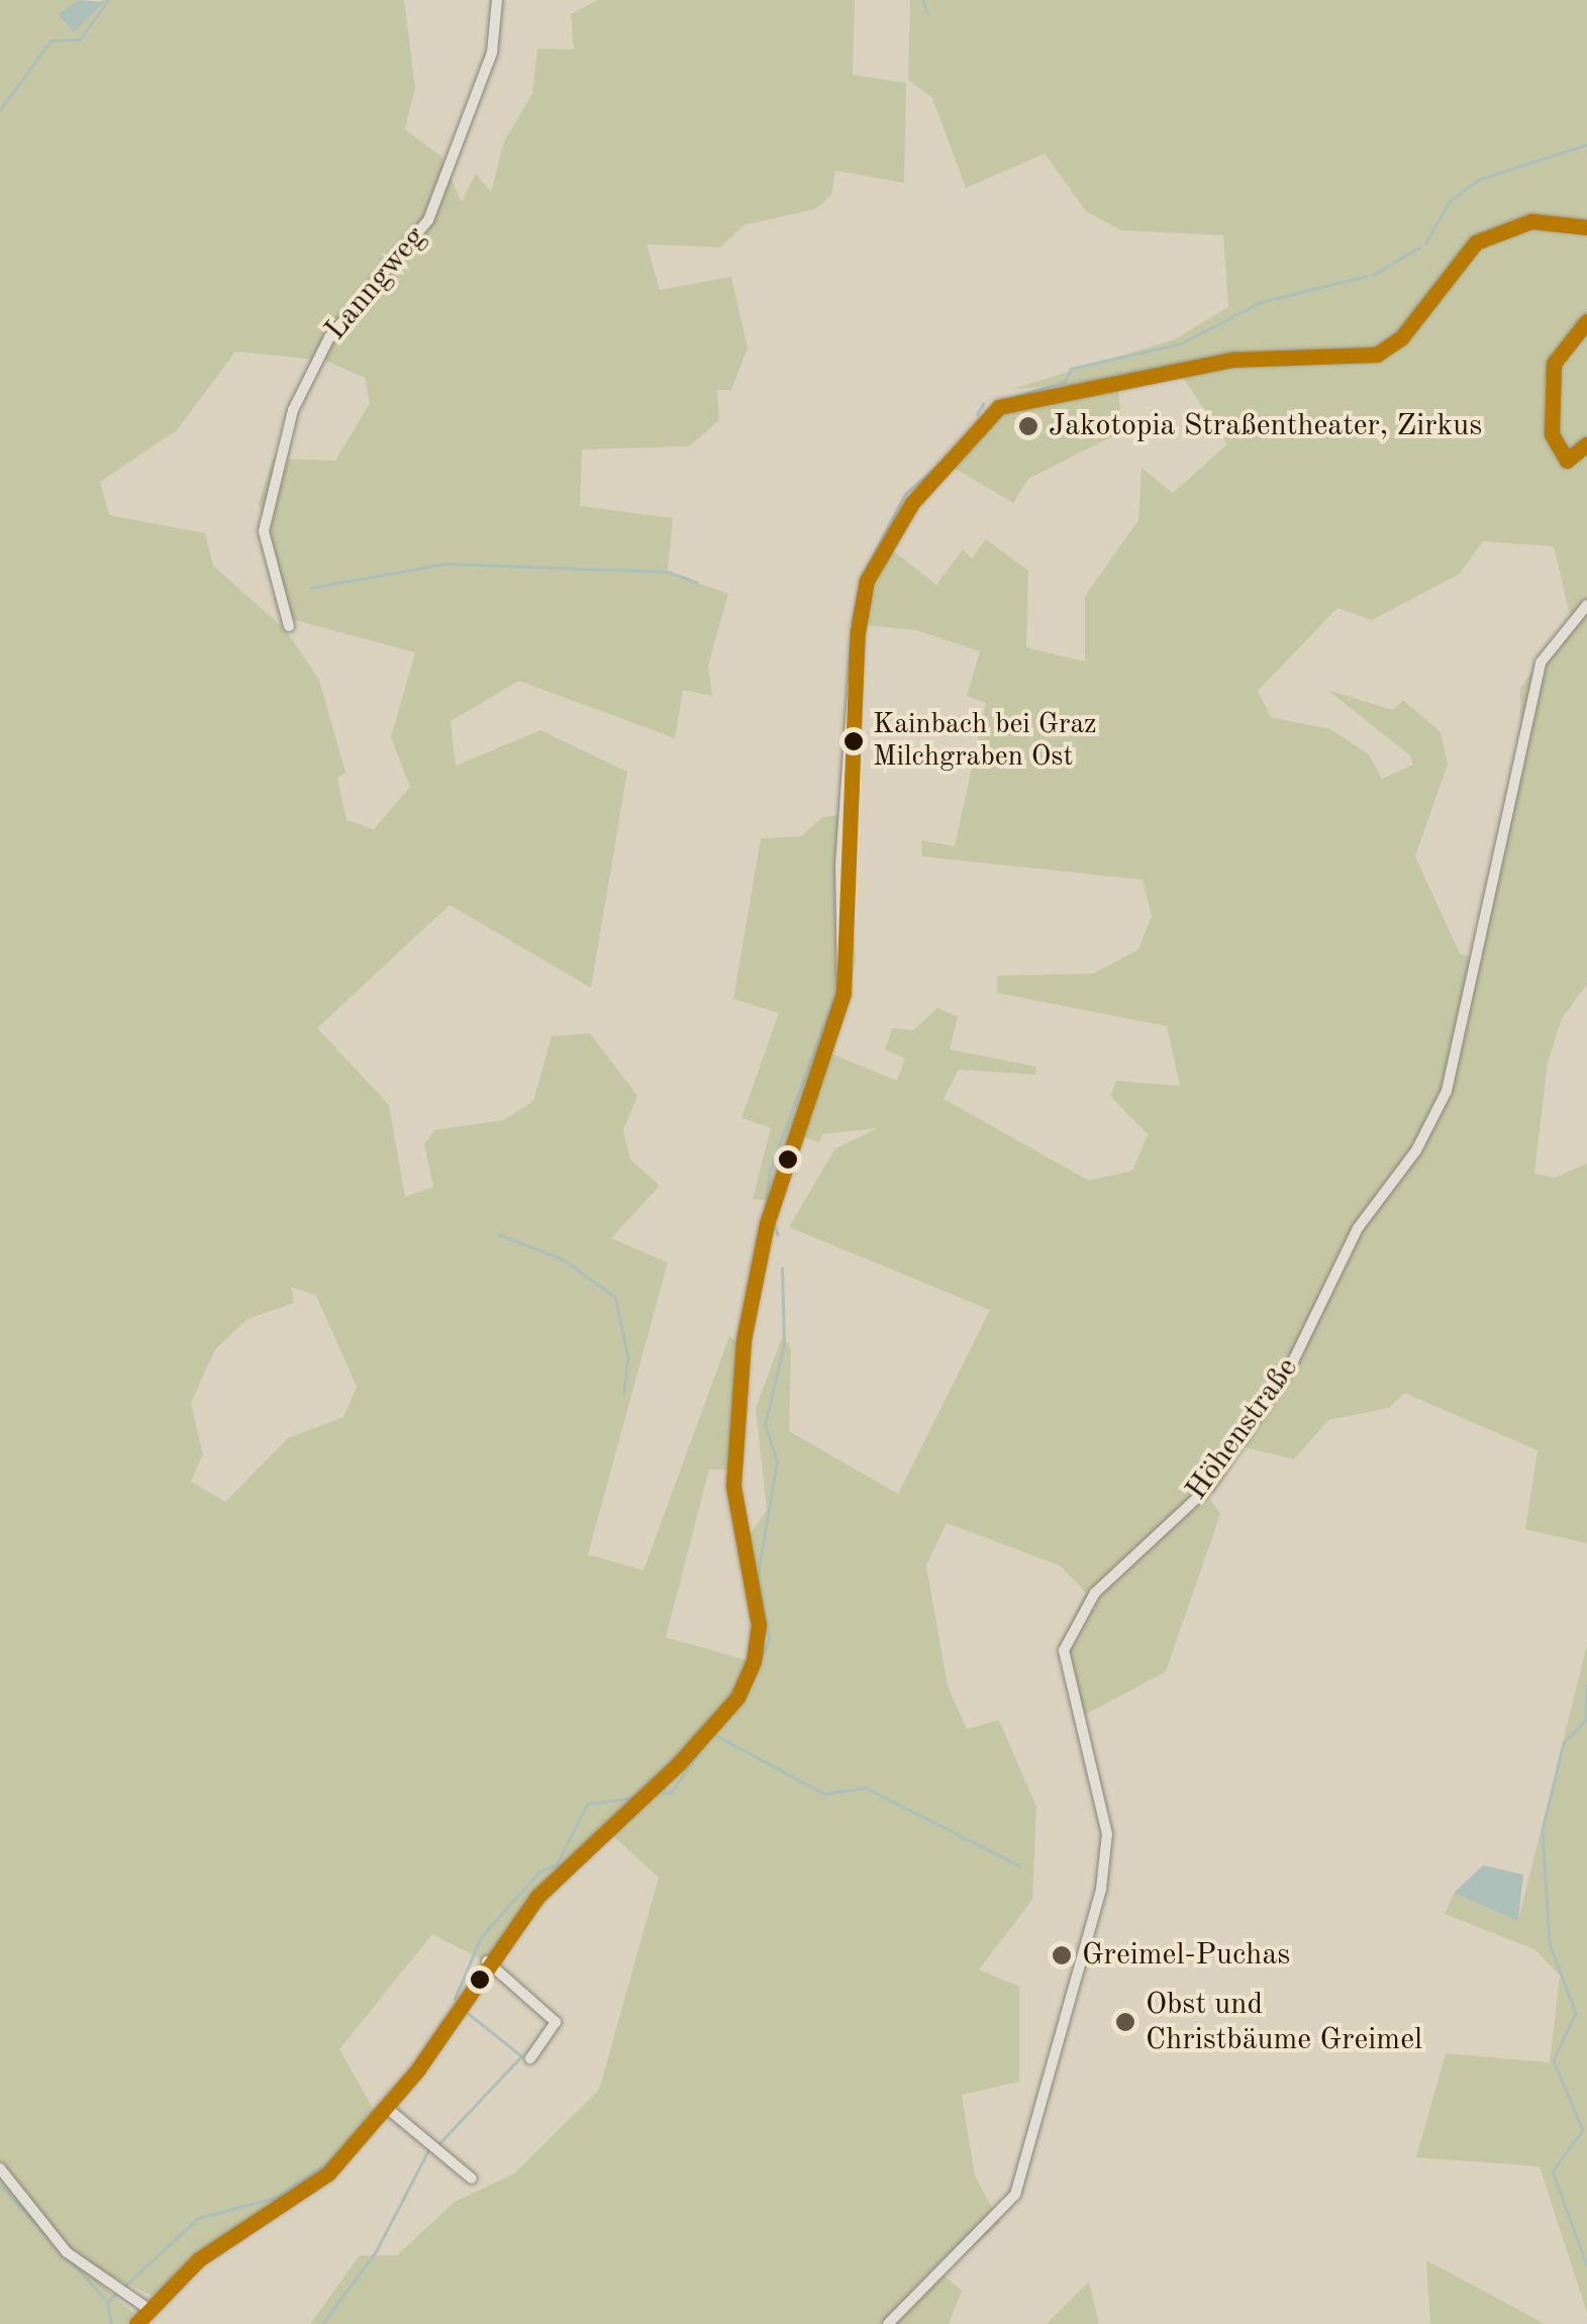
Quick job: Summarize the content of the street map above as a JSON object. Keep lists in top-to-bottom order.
{
  "streets": {
    "street": ["Lanngweg", "Höhenstraße"]
  },
  "places": [
    "Jakotopia Straßentheater, Zirkus",
    "Kainbach bei Graz Milchgraben Ost",
    "Greimel-Puchas",
    "Obst und Christbäume Greimel"
  ]
}
